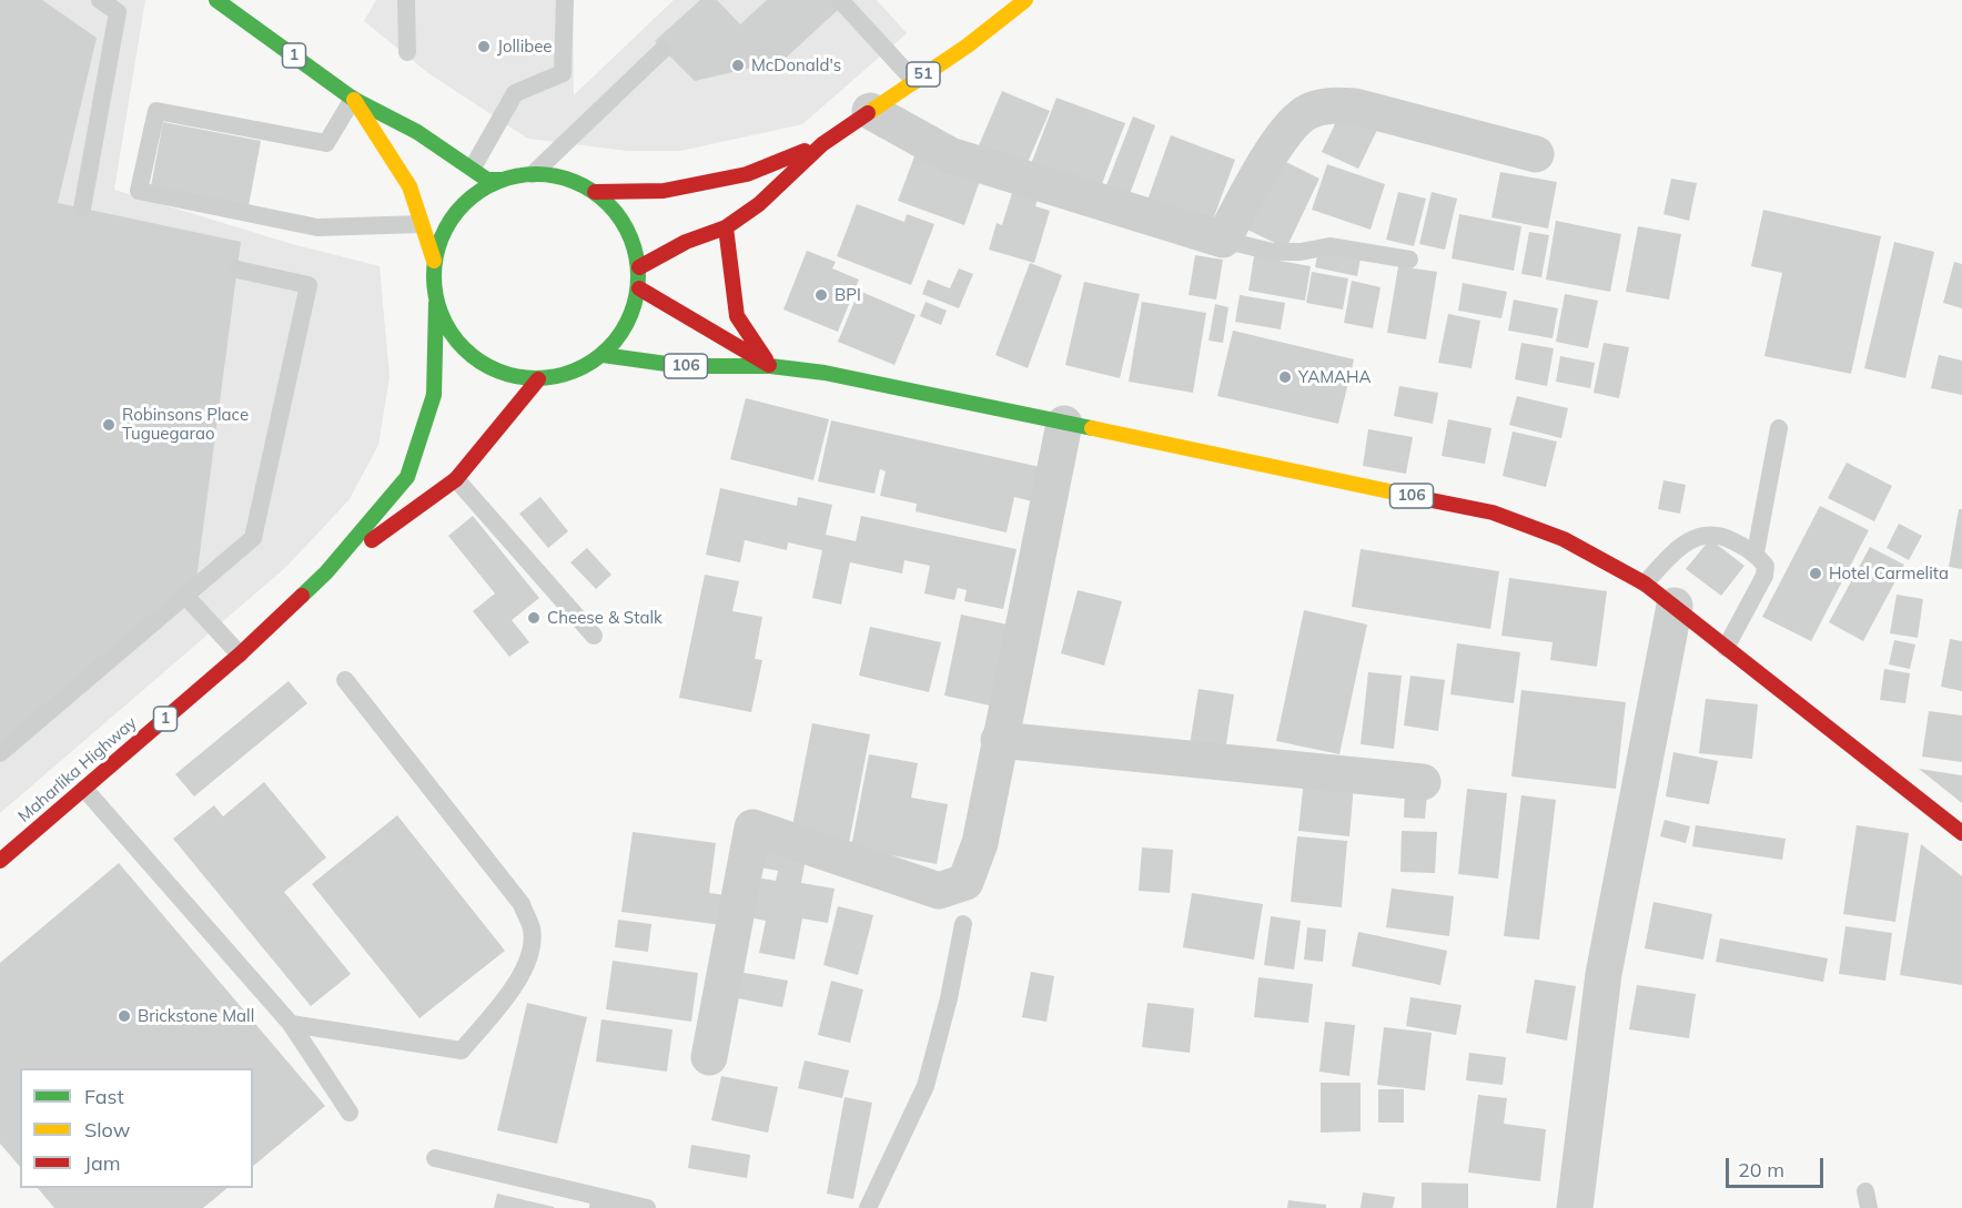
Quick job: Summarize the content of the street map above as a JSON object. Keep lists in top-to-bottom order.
{
  "streets": {
    "main road": [
      "1",
      "51",
      "106",
      "Maharlika Highway"
    ]
  },
  "crossings": [
    ["1", "51"],
    ["1", "106"],
    ["1", "Maharlika Highway"],
    ["51", "106"],
    ["51", "Maharlika Highway"],
    ["106", "Maharlika Highway"]
  ],
  "places": [
    "Jollibee",
    "McDonald's",
    "BPI",
    "YAMAHA",
    "Robinsons Place Tuguegarao",
    "Hotel Carmelita",
    "Cheese & Stalk",
    "Brickstone Mall"
  ],
  "legend": ["Fast", "Slow", "Jam"],
  "scale_bar": "20 m"
}
